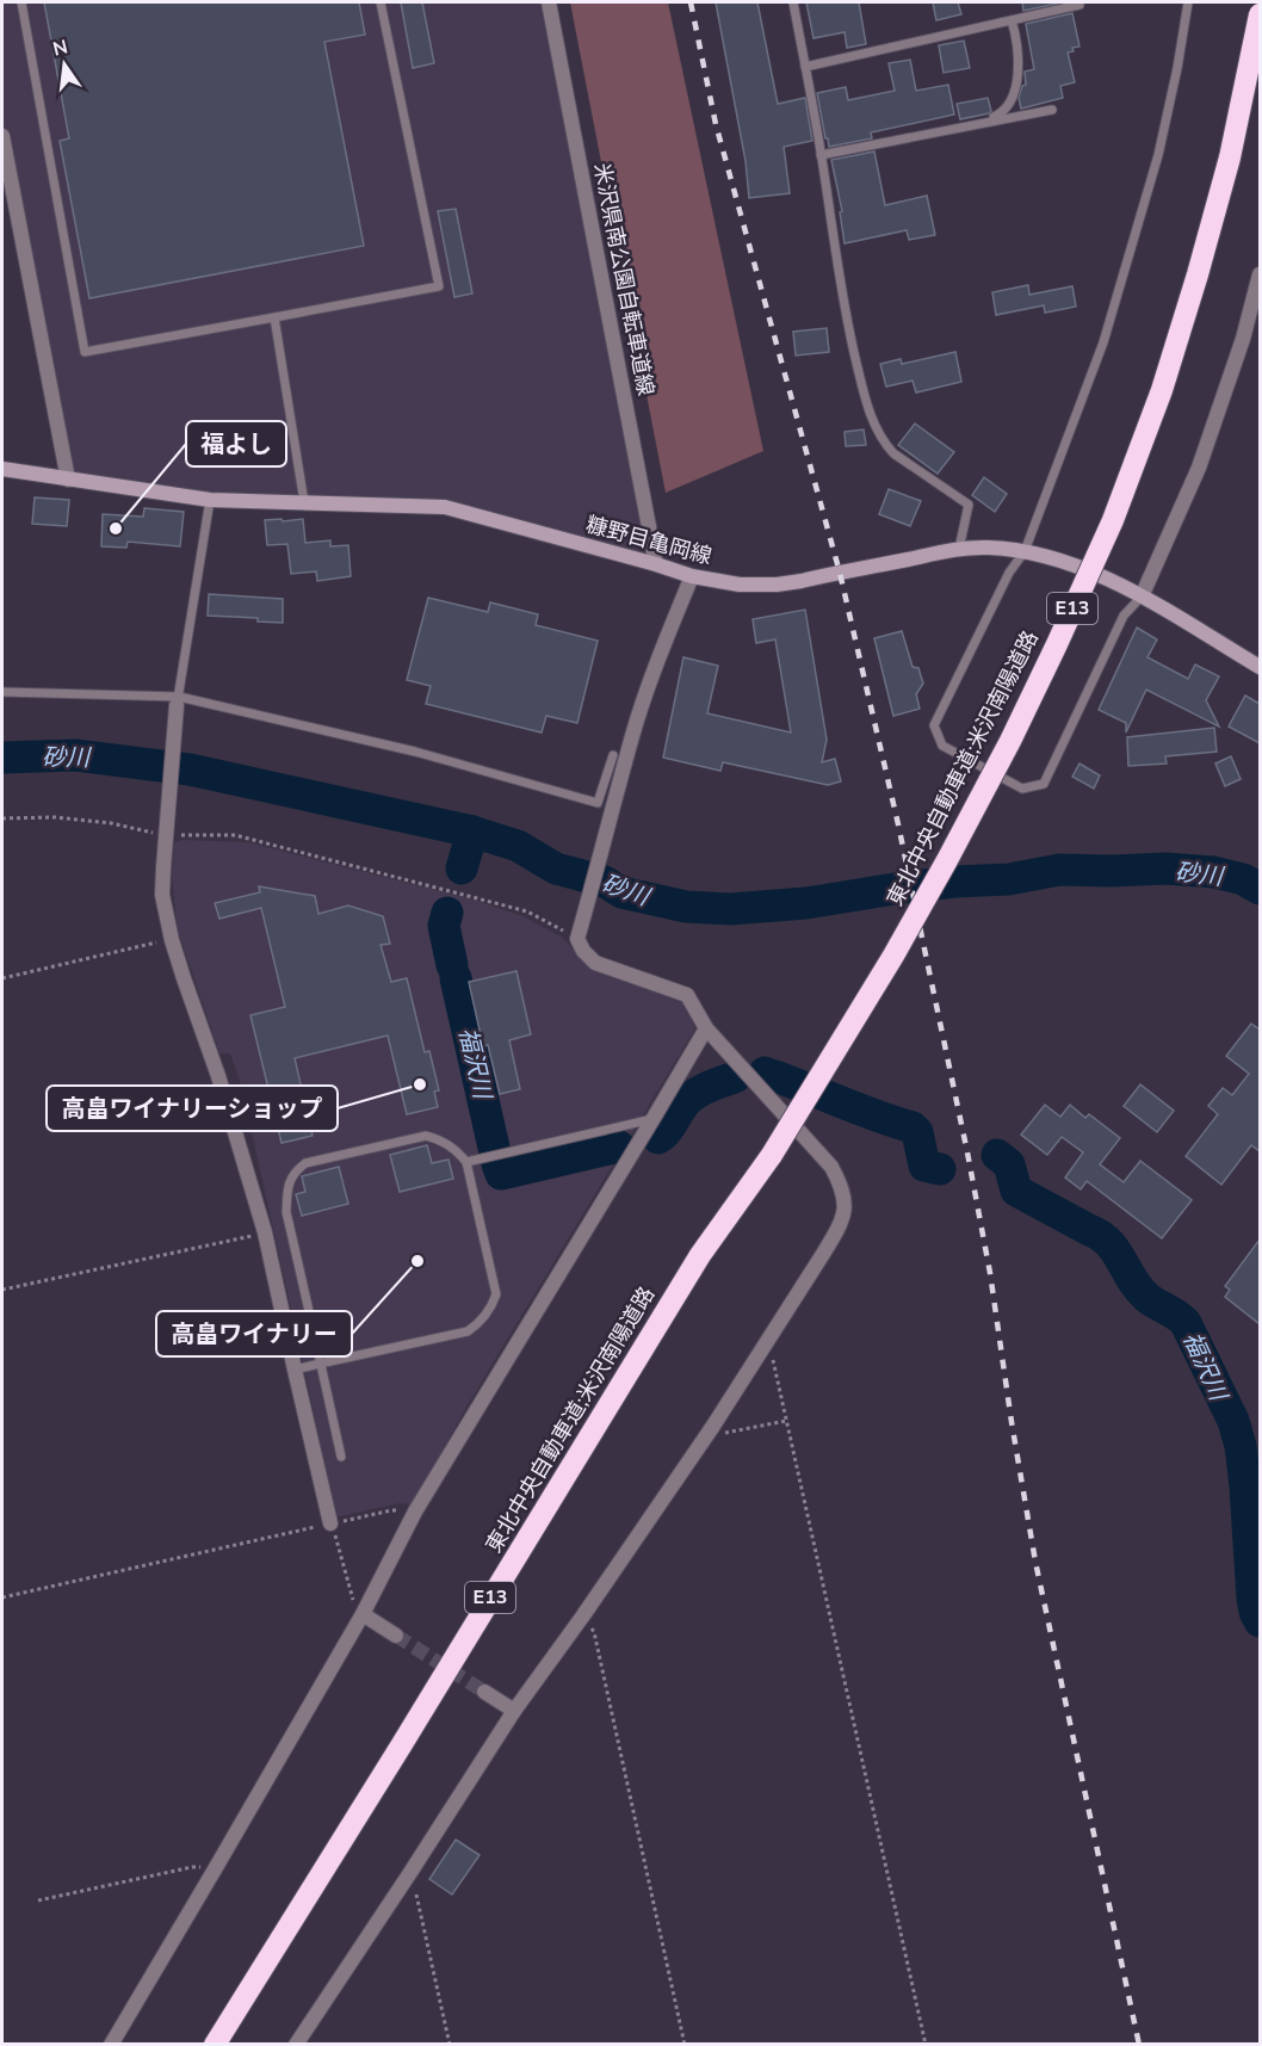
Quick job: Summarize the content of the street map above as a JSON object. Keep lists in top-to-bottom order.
{
  "streets": {
    "highway": ["E13", "東北中央自動車道;米沢南陽道路"],
    "main road": ["糠野目亀岡線"],
    "street": ["米沢県南公園自転車道線"]
  },
  "crossings": [
    ["米沢県南公園自転車道線", "糠野目亀岡線"]
  ],
  "water": ["砂川", "福沢川"],
  "places": ["福よし", "高畠ワイナリーショップ", "高畠ワイナリー"],
  "north": "top"
}
